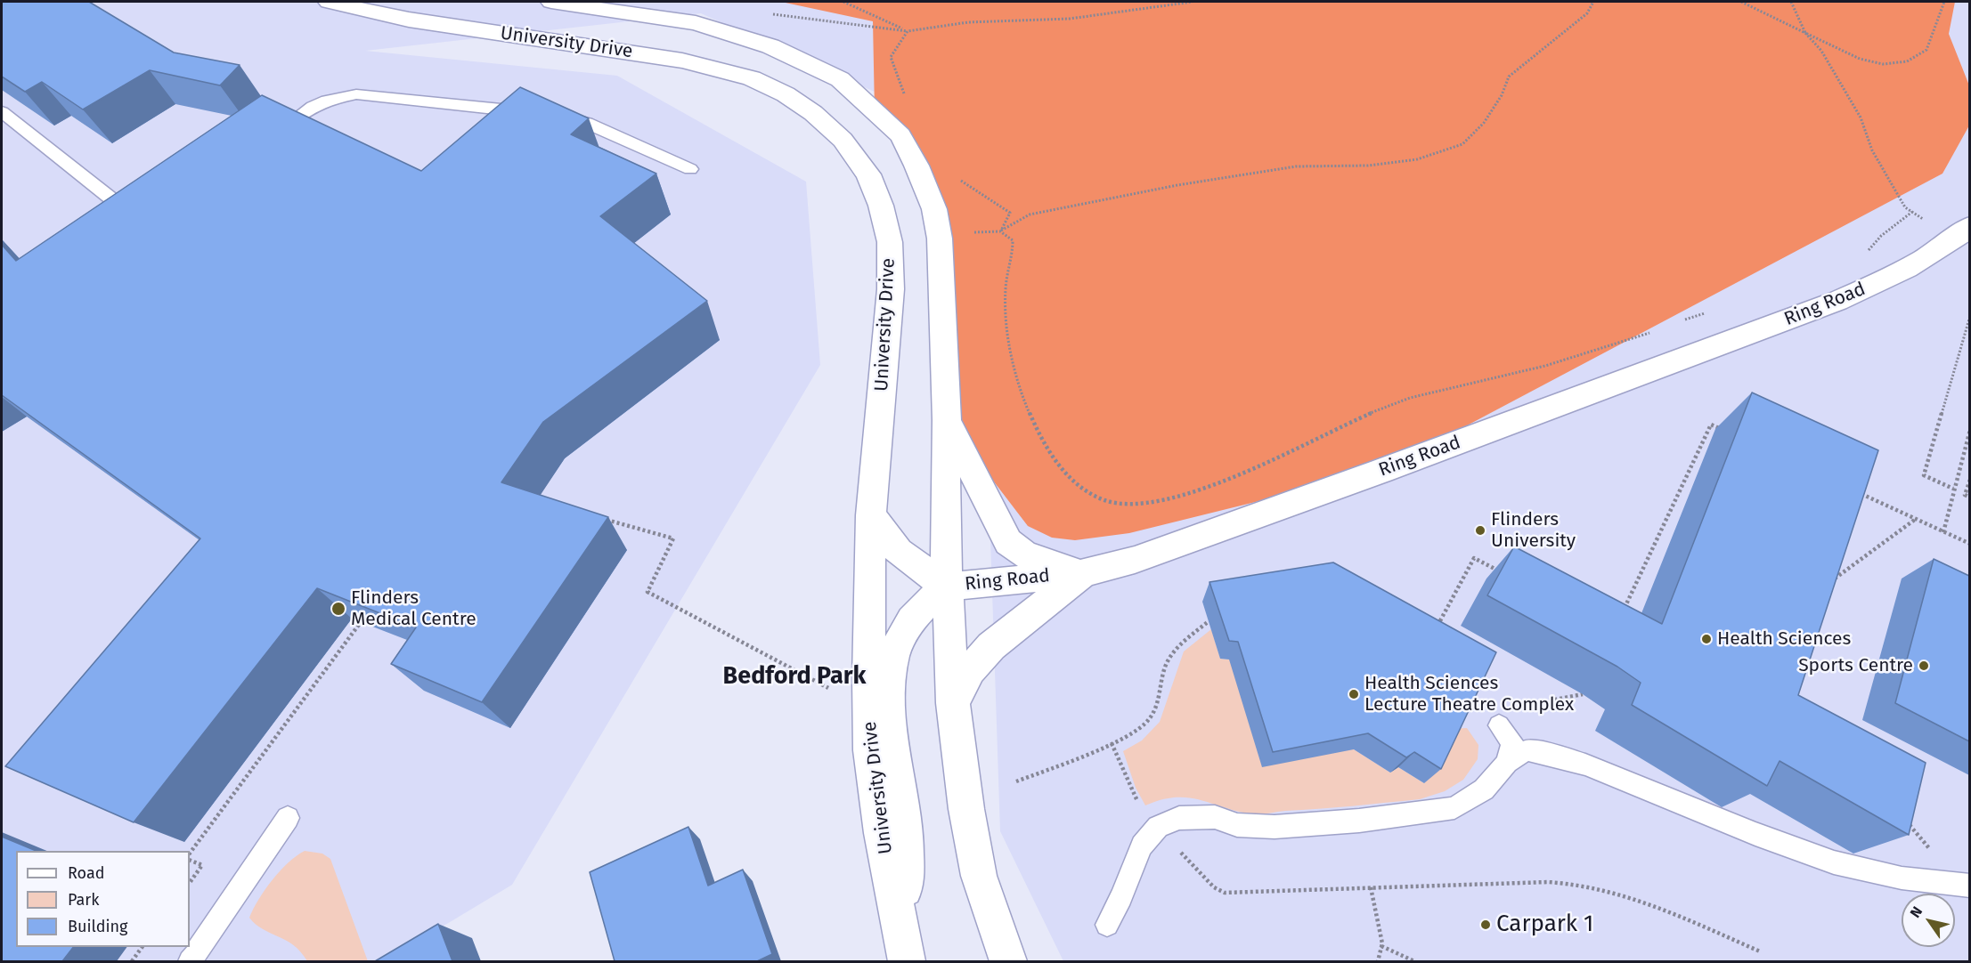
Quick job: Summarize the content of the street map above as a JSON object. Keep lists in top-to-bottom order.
{
  "streets": {
    "street": ["University Drive", "Ring Road"]
  },
  "crossings": [
    ["University Drive", "Ring Road"]
  ],
  "districts": ["Bedford Park"],
  "places": [
    "Flinders University",
    "Flinders Medical Centre",
    "Health Sciences",
    "Sports Centre",
    "Health Sciences Lecture Theatre Complex",
    "Carpark 1"
  ],
  "legend": ["Road", "Park", "Building"],
  "north": "top left"
}
